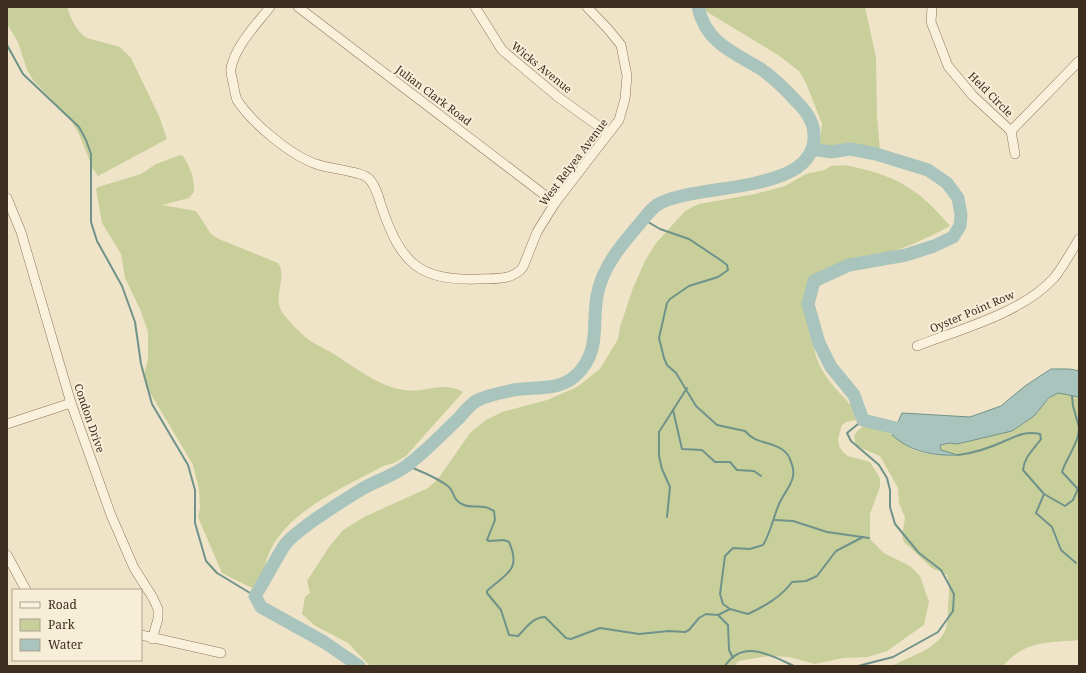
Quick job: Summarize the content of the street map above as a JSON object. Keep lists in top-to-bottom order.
{
  "streets": {
    "street": [
      "Wicks Avenue",
      "Held Circle",
      "Julian Clark Road",
      "West Relyea Avenue",
      "Oyster Point Row",
      "Condon Drive"
    ]
  },
  "crossings": [
    ["Wicks Avenue", "West Relyea Avenue"],
    ["Julian Clark Road", "West Relyea Avenue"]
  ],
  "legend": ["Road", "Park", "Water"]
}
